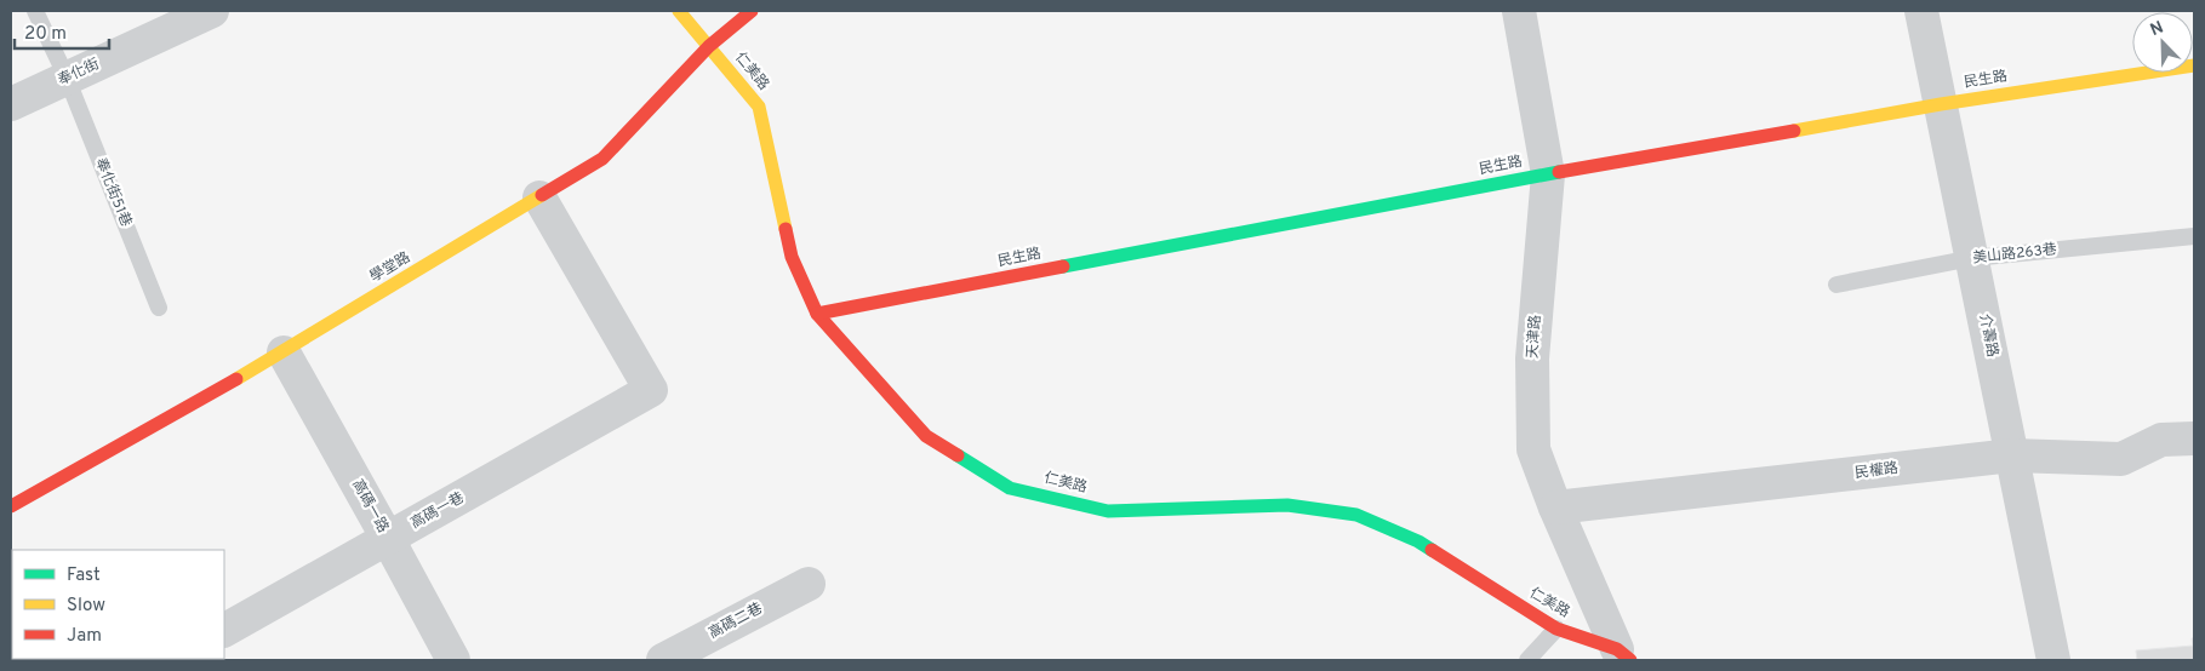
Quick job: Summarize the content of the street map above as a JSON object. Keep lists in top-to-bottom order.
{
  "streets": {
    "street": [
      "仁美路",
      "奉化街",
      "民生路",
      "學堂路",
      "介壽路",
      "天津路",
      "民權路",
      "高碼一路",
      "高碼一巷",
      "高碼二巷"
    ],
    "lane": ["奉化街51巷", "美山路263巷"]
  },
  "crossings": [
    ["仁美路", "民生路"],
    ["仁美路", "學堂路"],
    ["仁美路", "天津路"],
    ["奉化街", "奉化街51巷"],
    ["民生路", "介壽路"],
    ["民生路", "天津路"],
    ["美山路263巷", "介壽路"],
    ["學堂路", "高碼一路"],
    ["學堂路", "高碼一巷"],
    ["介壽路", "民權路"],
    ["天津路", "民權路"],
    ["高碼一路", "高碼一巷"]
  ],
  "legend": ["Fast", "Slow", "Jam"],
  "scale_bar": "20 m",
  "north": "top left"
}
